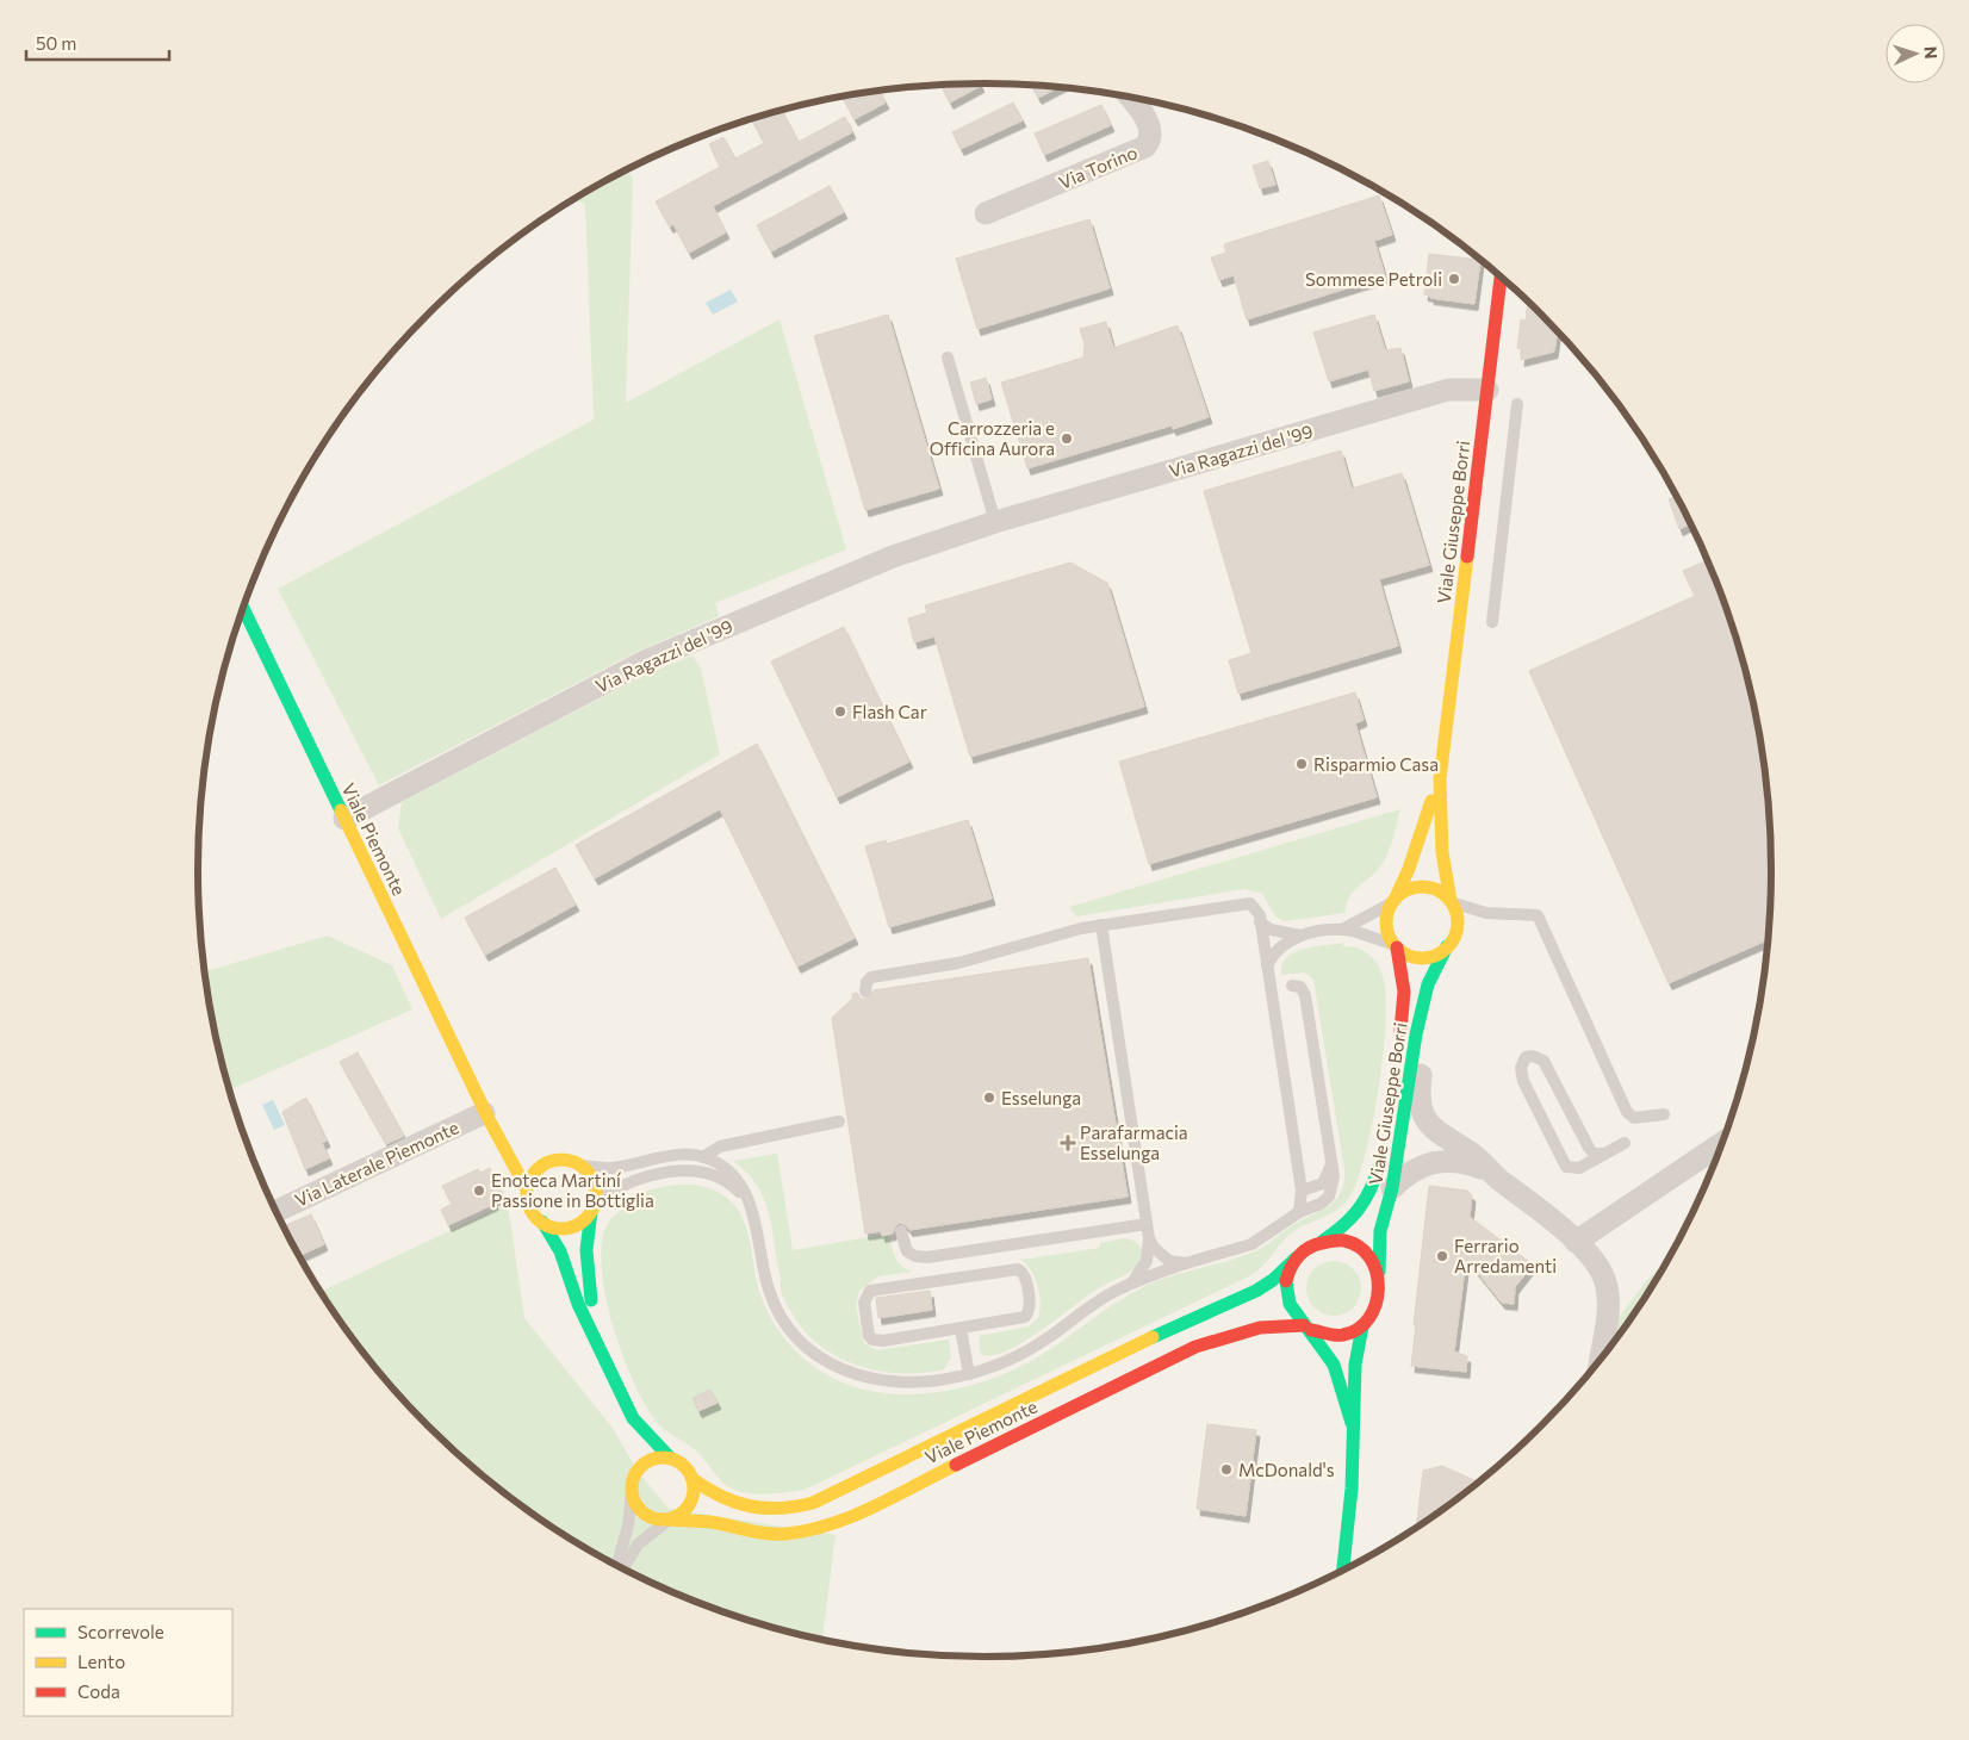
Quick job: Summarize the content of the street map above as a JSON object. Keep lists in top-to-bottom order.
{
  "streets": {
    "street": [
      "Via Torino",
      "Via Ragazzi del '99",
      "Viale Giuseppe Borri",
      "Viale Piemonte",
      "Via Laterale Piemonte"
    ]
  },
  "crossings": [
    ["Via Ragazzi del '99", "Viale Giuseppe Borri"],
    ["Via Ragazzi del '99", "Viale Piemonte"],
    ["Viale Giuseppe Borri", "Viale Piemonte"],
    ["Viale Piemonte", "Via Laterale Piemonte"]
  ],
  "places": {
    "other": [
      "Sommese Petroli",
      "Carrozzeria e Officina Aurora",
      "Flash Car",
      "Risparmio Casa",
      "Esselunga",
      "Enoteca Martiní Passione in Bottiglia",
      "Ferrario Arredamenti",
      "McDonald's"
    ],
    "health": ["Parafarmacia Esselunga"]
  },
  "legend": ["Scorrevole", "Lento", "Coda"],
  "scale_bar": "50 m",
  "north": "right"
}
